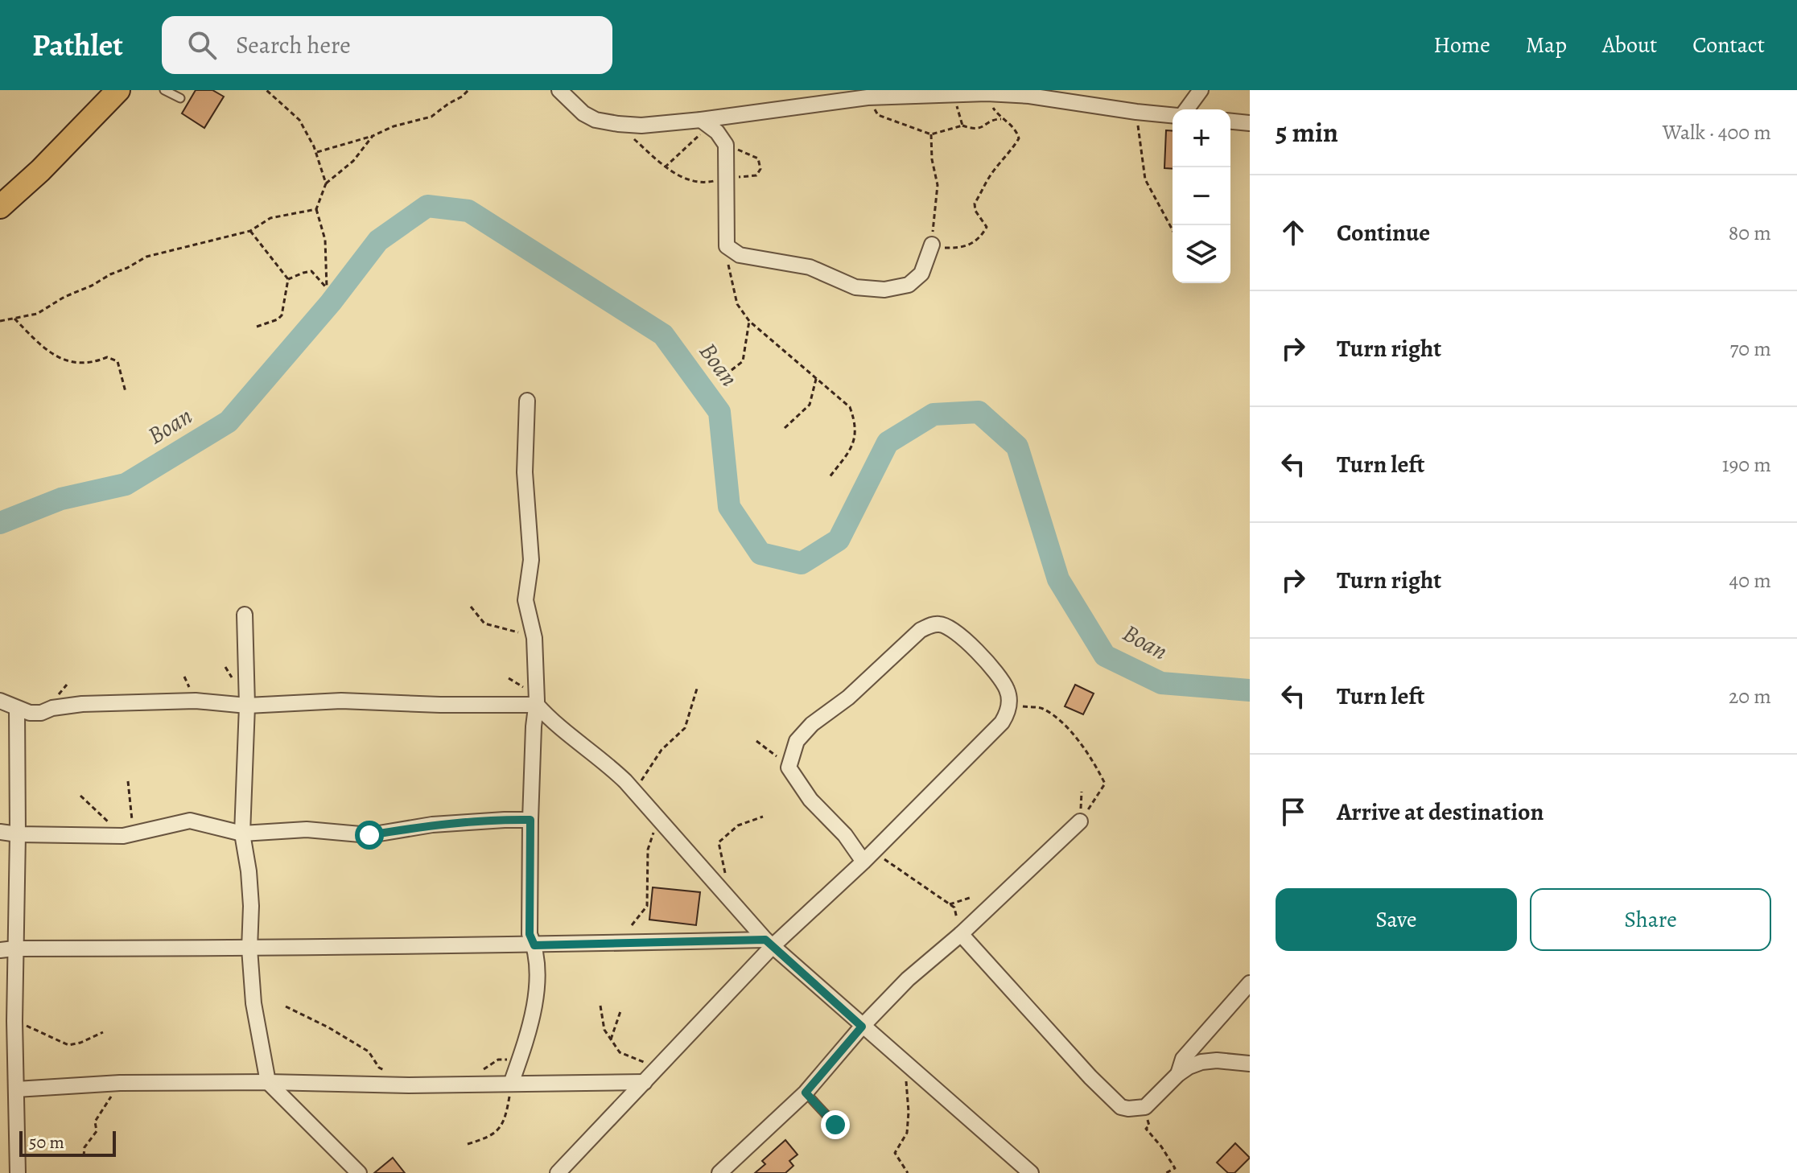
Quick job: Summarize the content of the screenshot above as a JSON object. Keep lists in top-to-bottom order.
{
  "water": ["Boan"],
  "scale_bar": "50 m",
  "page": {
    "header": "Pathlet",
    "search": "Search here",
    "nav": [
      "Home",
      "Map",
      "About",
      "Contact"
    ],
    "heading": ["5 min", "Walk · 400 m"],
    "map_buttons": ["+", "−"],
    "list": [
      ["Continue", "80 m"],
      ["Turn right", "70 m"],
      ["Turn left", "190 m"],
      ["Turn right", "40 m"],
      ["Turn left", "20 m"],
      "Arrive at destination"
    ],
    "buttons": ["Save", "Share"],
    "scale": "50 m"
  }
}
